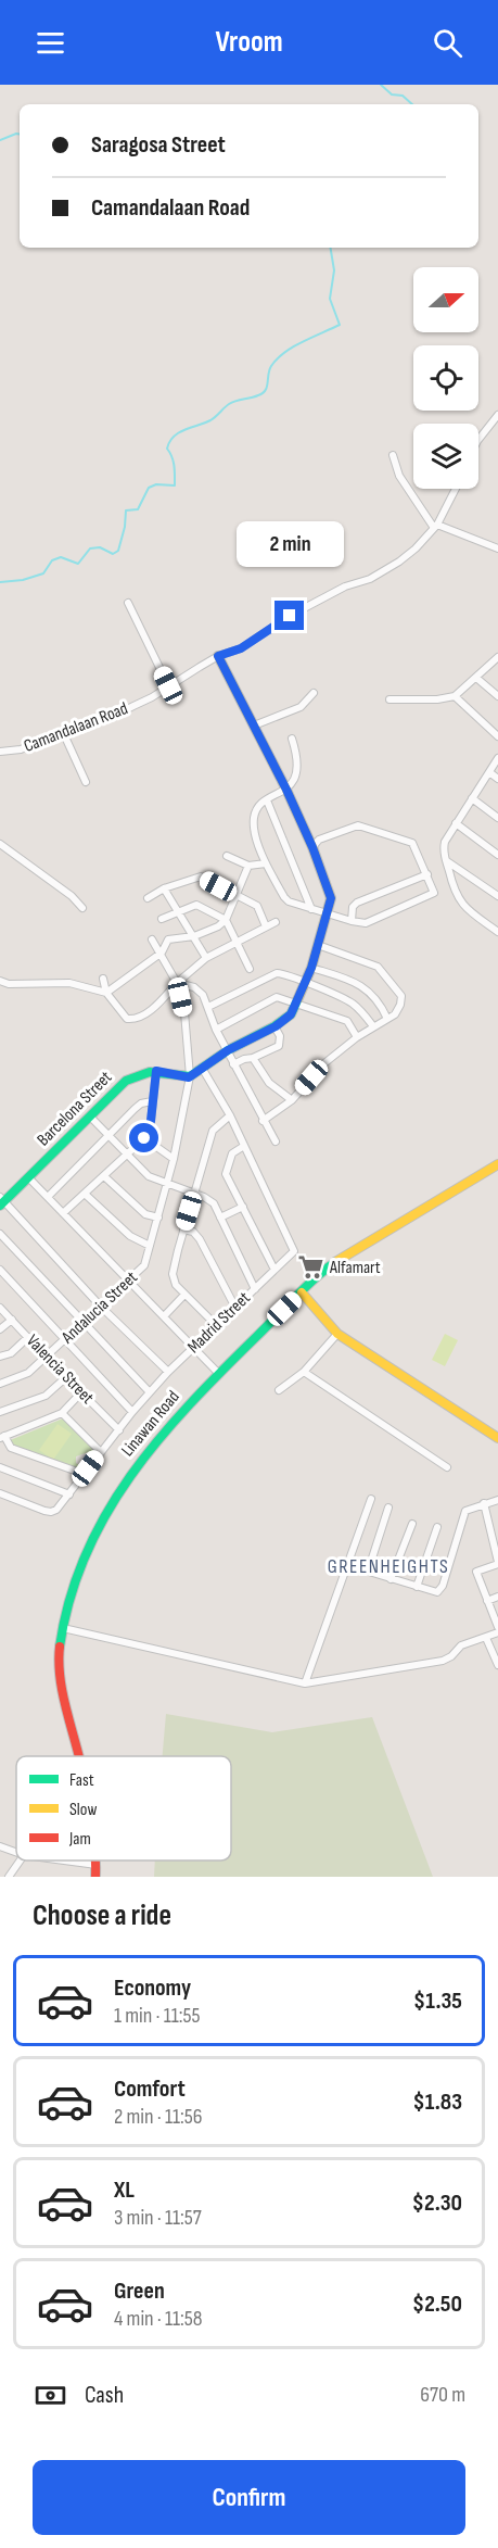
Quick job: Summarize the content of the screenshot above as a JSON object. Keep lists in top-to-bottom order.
{
  "streets": {
    "street": [
      "Camandalaan Road",
      "Barcelona Street",
      "Andalucia Street",
      "Madrid Street",
      "Valencia Street",
      "Linawan Road"
    ]
  },
  "crossings": [
    ["Barcelona Street", "Andalucia Street"],
    ["Andalucia Street", "Valencia Street"],
    ["Madrid Street", "Valencia Street"]
  ],
  "districts": ["GREENHEIGHTS"],
  "places": {
    "supermarket": ["Alfamart"]
  },
  "legend": ["Fast", "Slow", "Jam"],
  "north": "right",
  "page": {
    "header": "Vroom",
    "banner": ["Saragosa Street", "Camandalaan Road"],
    "bubble": "2 min",
    "heading": "Choose a ride",
    "list": [
      {
        "name": "Economy",
        "note": "1 min · 11:55",
        "value": "$1.35"
      },
      {
        "name": "Comfort",
        "note": "2 min · 11:56",
        "value": "$1.83"
      },
      {
        "name": "XL",
        "note": "3 min · 11:57",
        "value": "$2.30"
      },
      {
        "name": "Green",
        "note": "4 min · 11:58",
        "value": "$2.50"
      }
    ],
    "pay": ["Cash", "670 m"],
    "buttons": "Confirm"
  }
}
